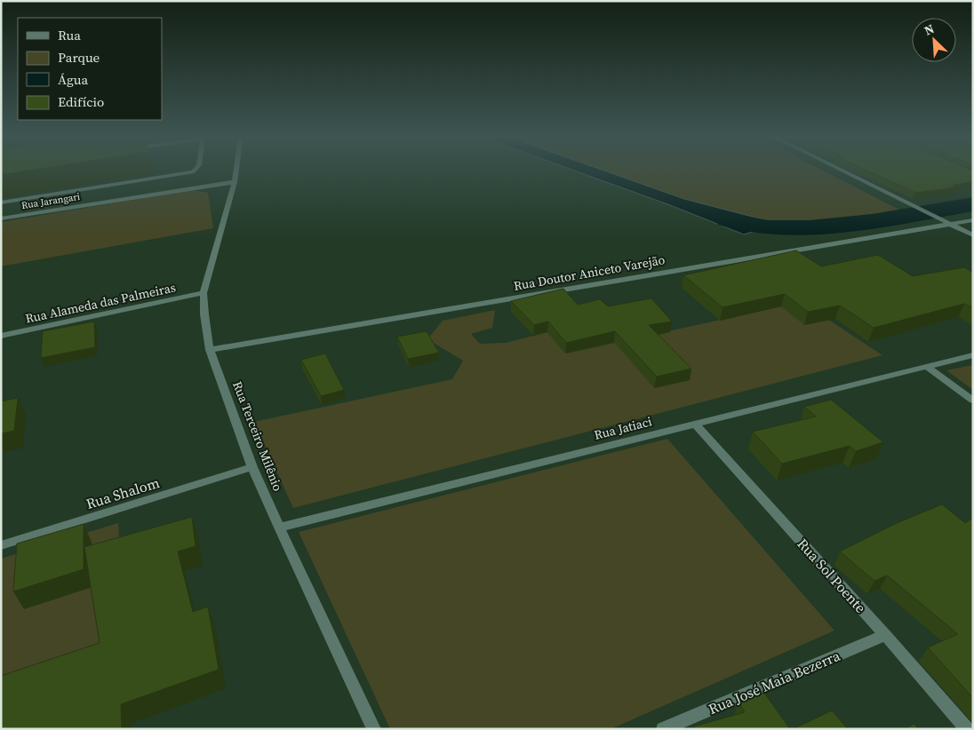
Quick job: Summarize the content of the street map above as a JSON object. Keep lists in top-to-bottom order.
{
  "streets": {
    "street": [
      "Rua Jarangari",
      "Rua Doutor Aniceto Varejão",
      "Rua Alameda das Palmeiras",
      "Rua Jatiaci",
      "Rua Terceiro Milênio",
      "Rua Shalom",
      "Rua Sol Poente",
      "Rua José Maia Bezerra"
    ]
  },
  "crossings": [
    ["Rua Jarangari", "Rua Terceiro Milênio"],
    ["Rua Doutor Aniceto Varejão", "Rua Terceiro Milênio"],
    ["Rua Alameda das Palmeiras", "Rua Terceiro Milênio"],
    ["Rua Jatiaci", "Rua Terceiro Milênio"],
    ["Rua Jatiaci", "Rua Sol Poente"],
    ["Rua Terceiro Milênio", "Rua Shalom"],
    ["Rua Sol Poente", "Rua José Maia Bezerra"]
  ],
  "legend": [
    "Rua",
    "Parque",
    "Água",
    "Edifício"
  ],
  "north": "top left"
}
